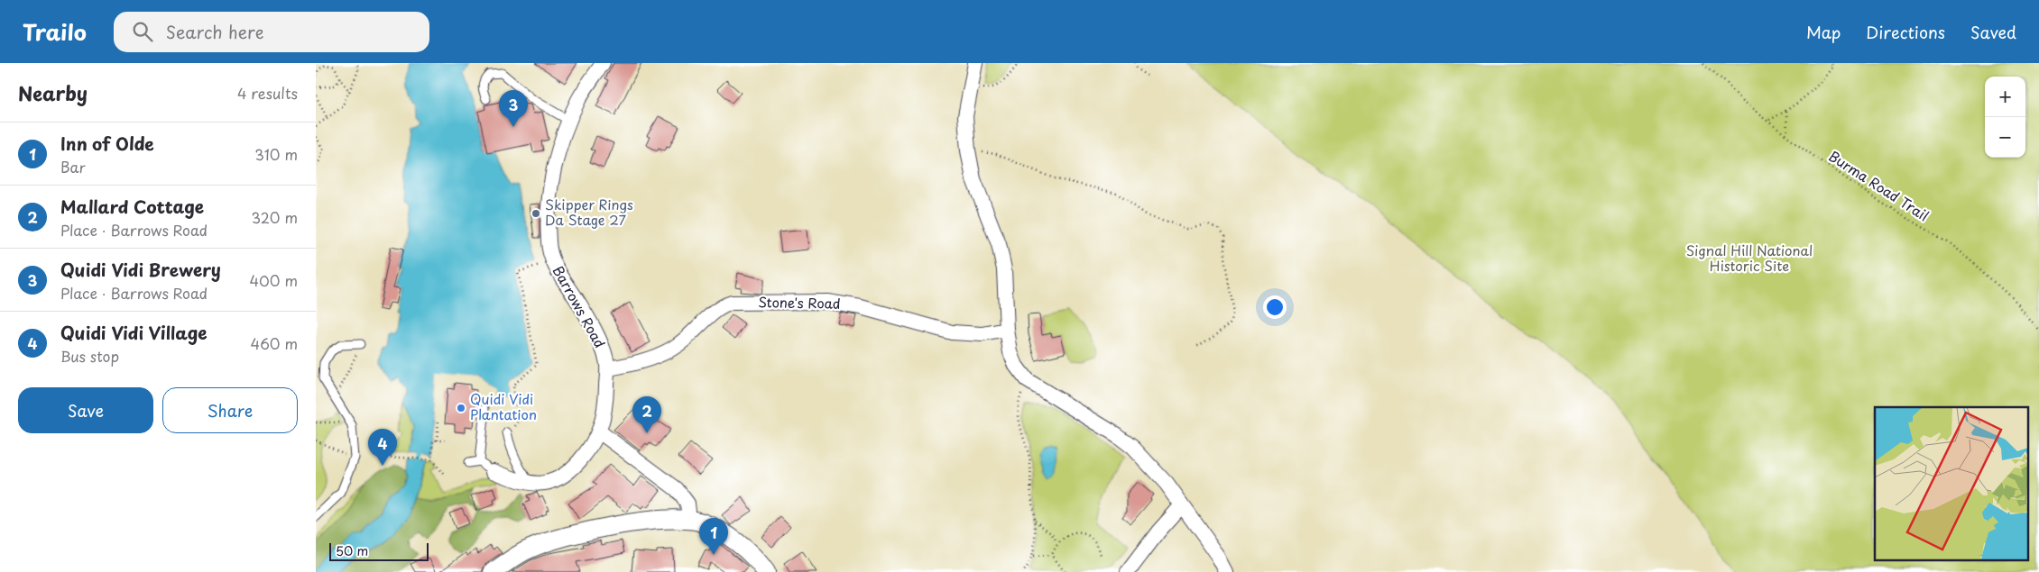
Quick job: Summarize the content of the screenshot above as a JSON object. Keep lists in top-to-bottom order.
{
  "streets": {
    "street": ["Stone's Road", "Barrows Road"],
    "path": ["Burma Road Trail"]
  },
  "crossings": [
    ["Stone's Road", "Barrows Road"]
  ],
  "parks": ["Signal Hill National Historic Site"],
  "places": ["Skipper Rings Da Stage 27", "Quidi Vidi Plantation"],
  "scale_bar": "50 m",
  "page": {
    "header": "Trailo",
    "search": "Search here",
    "nav": ["Map", "Directions", "Saved"],
    "heading": ["Nearby", "4 results"],
    "map_buttons": ["+", "−"],
    "pins": [
      "3",
      "2",
      "4",
      "1"
    ],
    "list": [
      {
        "mark": "1",
        "name": "Inn of Olde",
        "note": "Bar",
        "value": "310 m"
      },
      {
        "mark": "2",
        "name": "Mallard Cottage",
        "note": "Place · Barrows Road",
        "value": "320 m"
      },
      {
        "mark": "3",
        "name": "Quidi Vidi Brewery",
        "note": "Place · Barrows Road",
        "value": "400 m"
      },
      {
        "mark": "4",
        "name": "Quidi Vidi Village",
        "note": "Bus stop",
        "value": "460 m"
      }
    ],
    "buttons": ["Save", "Share"],
    "scale": "50 m"
  }
}
